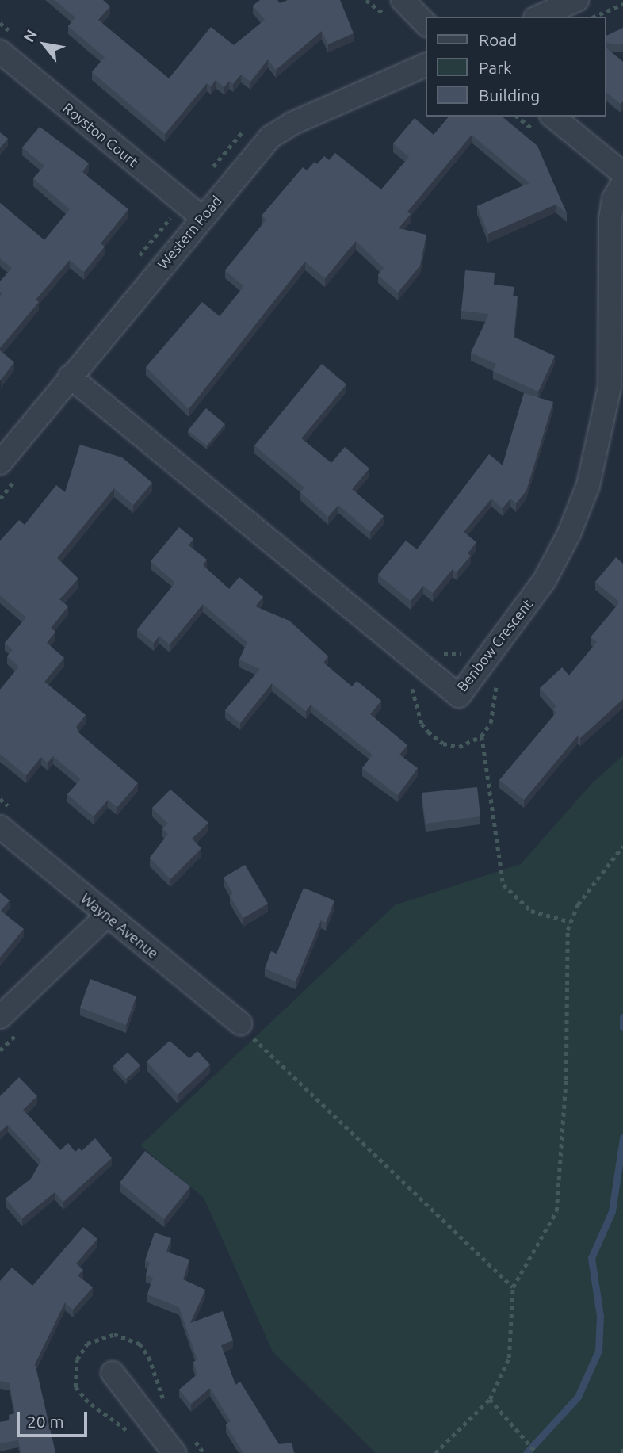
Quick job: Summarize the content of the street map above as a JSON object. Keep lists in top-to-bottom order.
{
  "streets": {
    "street": [
      "Royston Court",
      "Western Road",
      "Benbow Crescent",
      "Wayne Avenue"
    ]
  },
  "crossings": [
    ["Royston Court", "Western Road"],
    ["Western Road", "Benbow Crescent"]
  ],
  "legend": ["Road", "Park", "Building"],
  "scale_bar": "20 m",
  "north": "top left"
}
